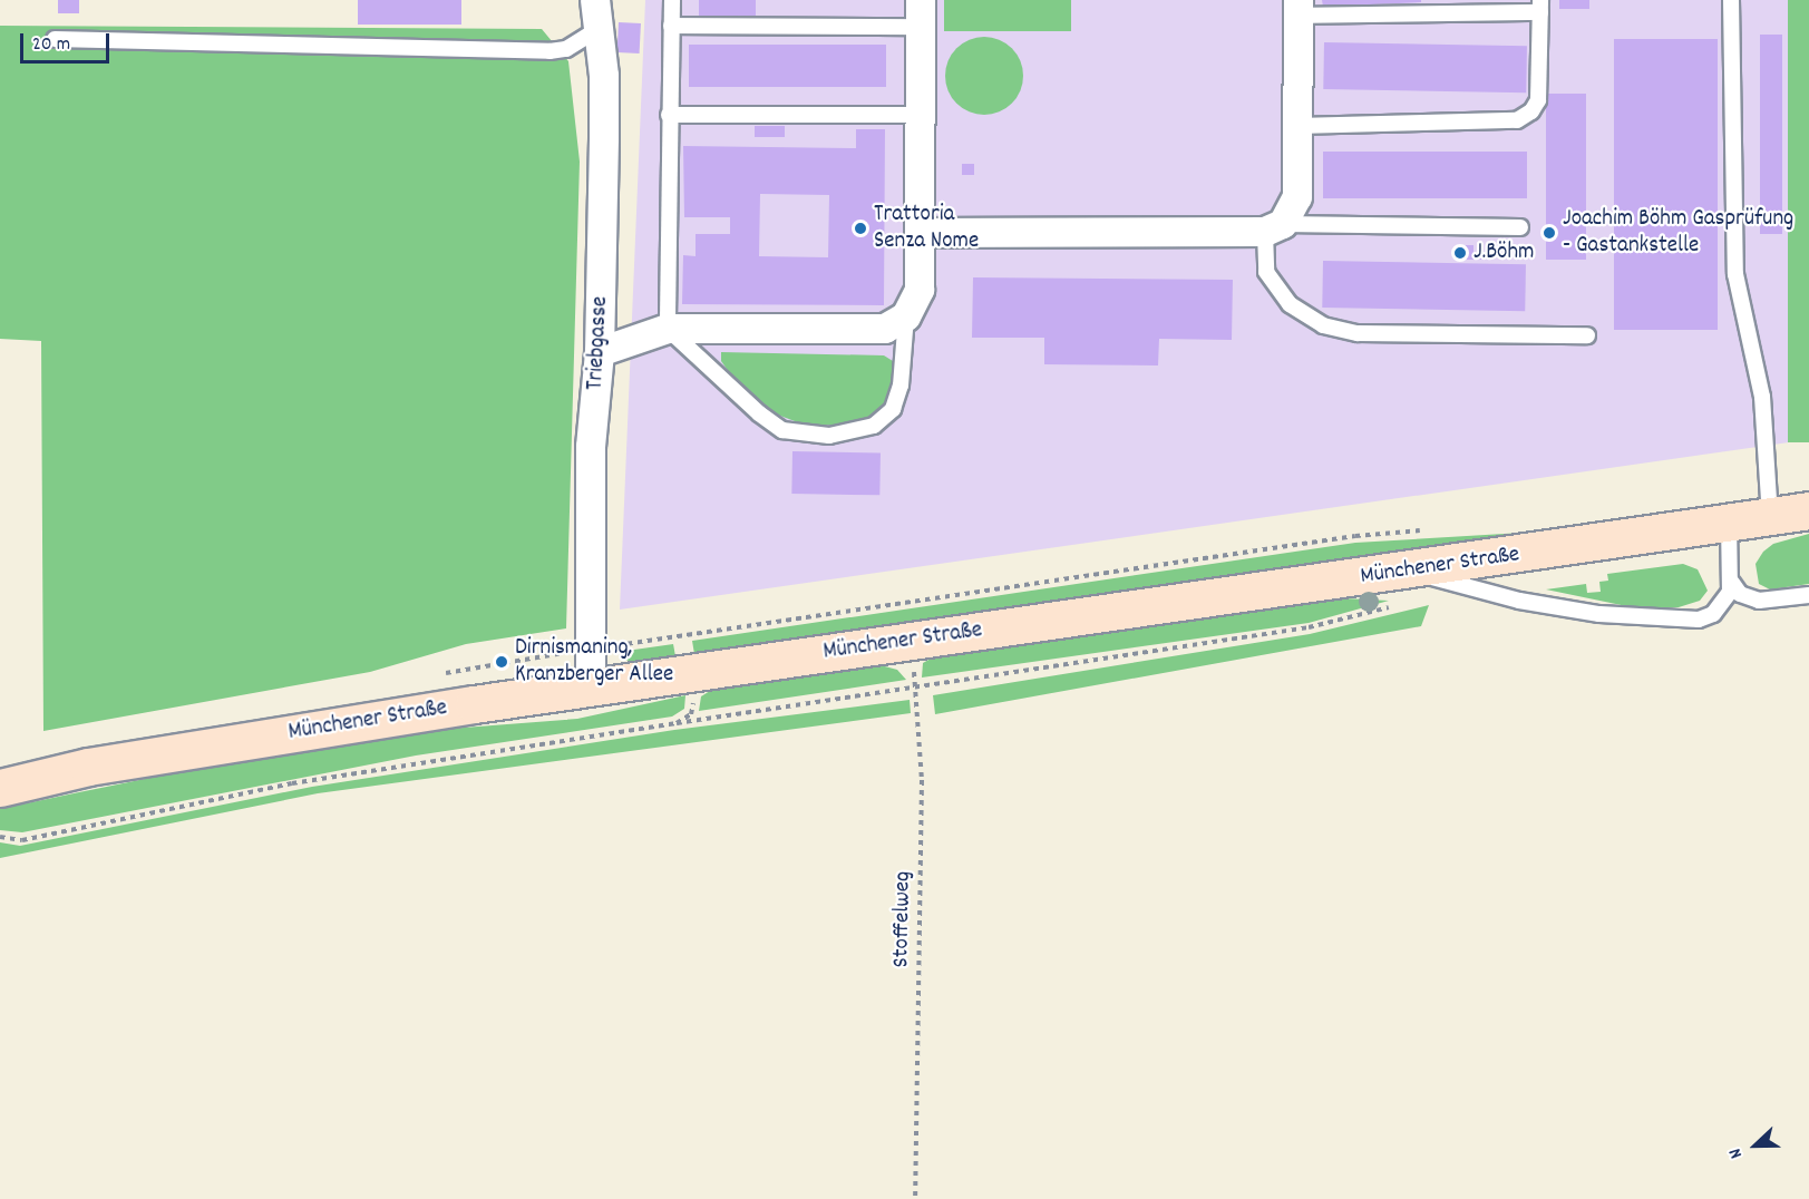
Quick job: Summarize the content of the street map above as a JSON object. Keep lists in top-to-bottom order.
{
  "streets": {
    "main road": ["Münchener Straße"],
    "street": ["Triebgasse"],
    "path": ["Stoffelweg"]
  },
  "crossings": [
    ["Triebgasse", "Münchener Straße"],
    ["Münchener Straße", "Stoffelweg"]
  ],
  "places": [
    "Trattoria Senza Nome",
    "Joachim Böhm Gasprüfung - Gastankstelle",
    "J.Böhm",
    "Dirnismaning, Kranzberger Allee"
  ],
  "scale_bar": "20 m",
  "north": "left"
}
